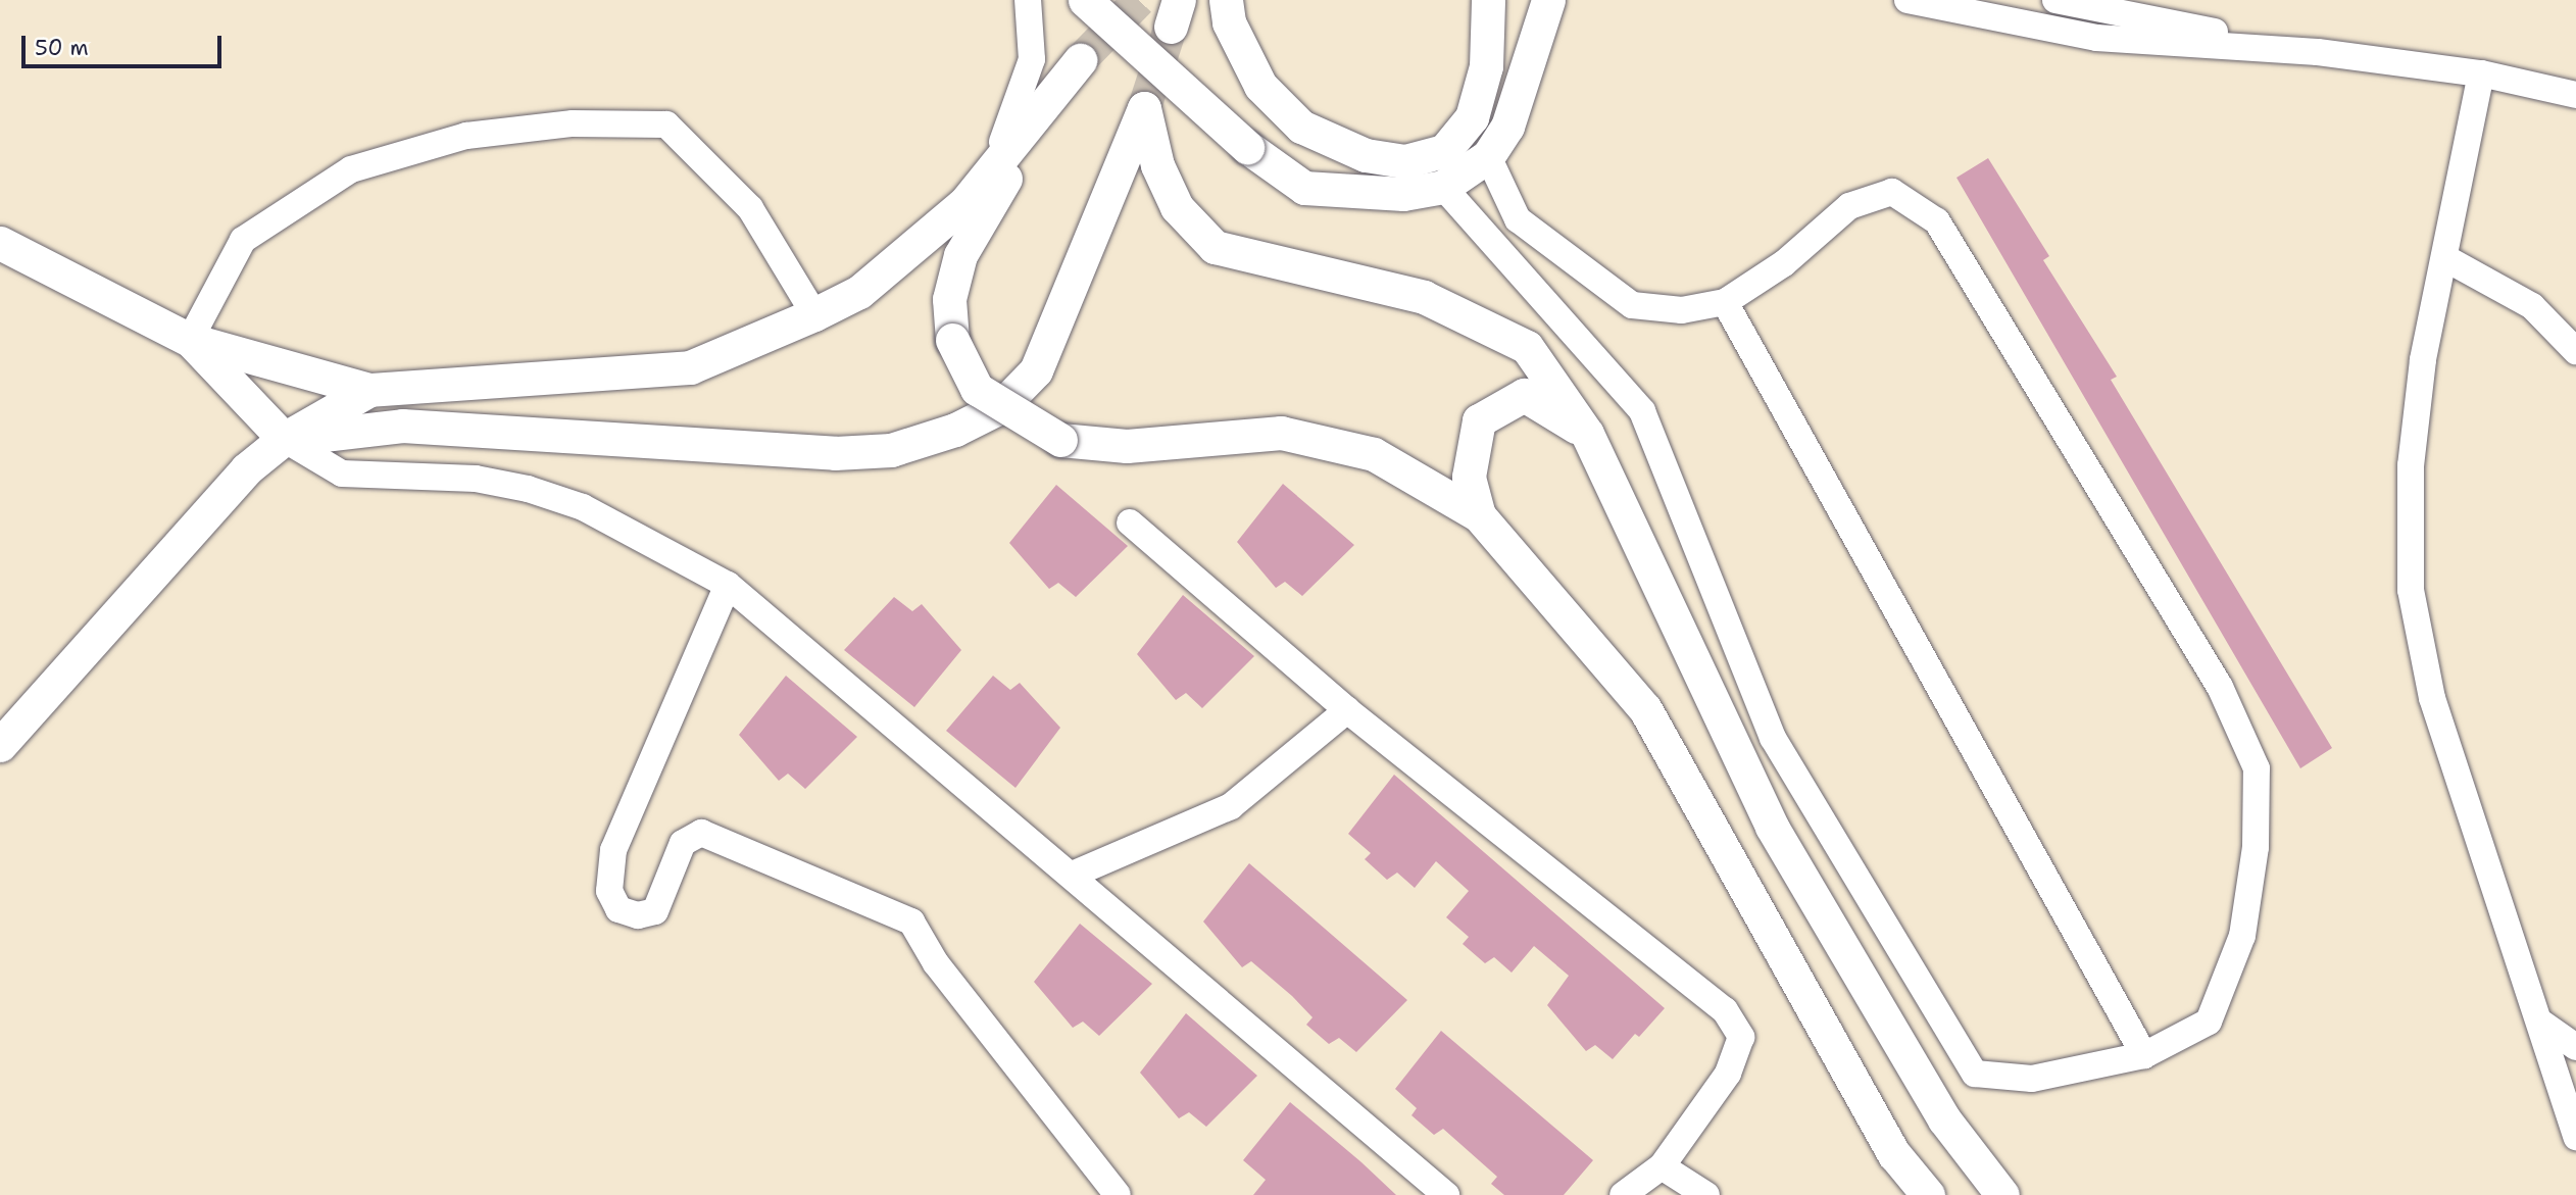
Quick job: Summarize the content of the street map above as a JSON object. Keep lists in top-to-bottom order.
{
  "scale_bar": "50 m"
}
